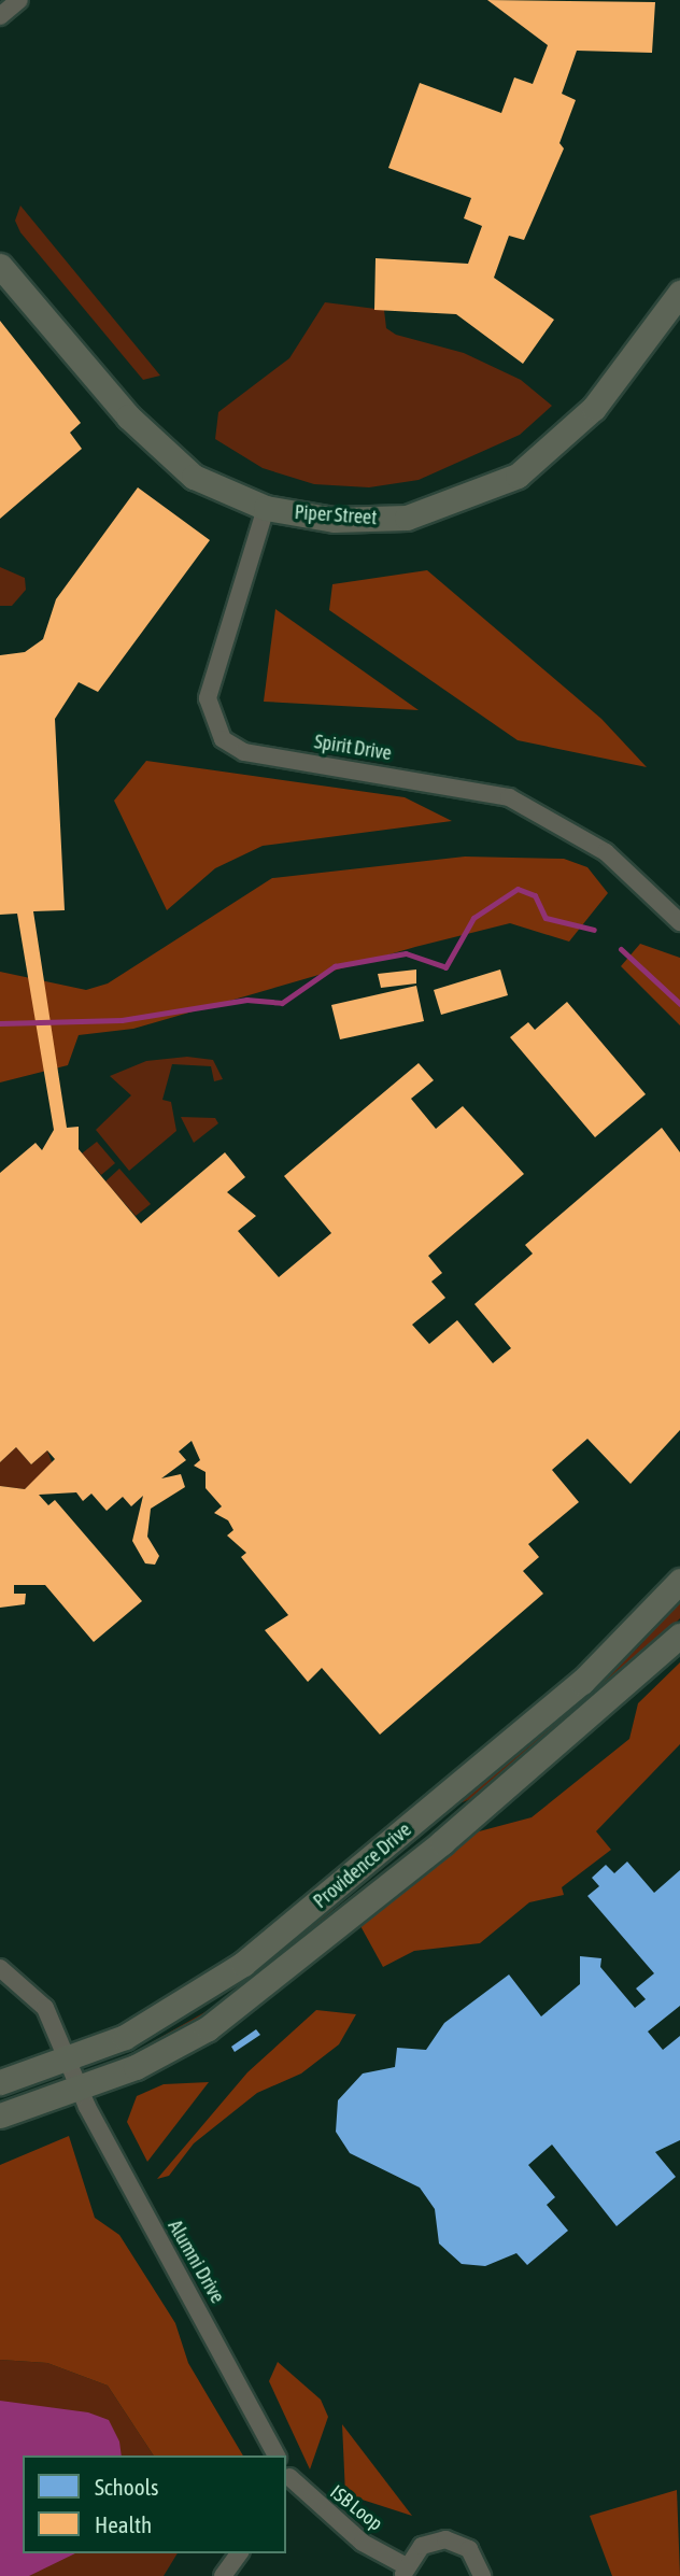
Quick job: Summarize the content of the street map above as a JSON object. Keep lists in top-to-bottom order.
{
  "streets": {
    "main road": ["Piper Street", "Providence Drive"],
    "street": ["Spirit Drive", "Alumni Drive", "ISB Loop"]
  },
  "crossings": [
    ["Piper Street", "Spirit Drive"],
    ["Providence Drive", "Alumni Drive"]
  ],
  "legend": ["Schools", "Health"]
}
